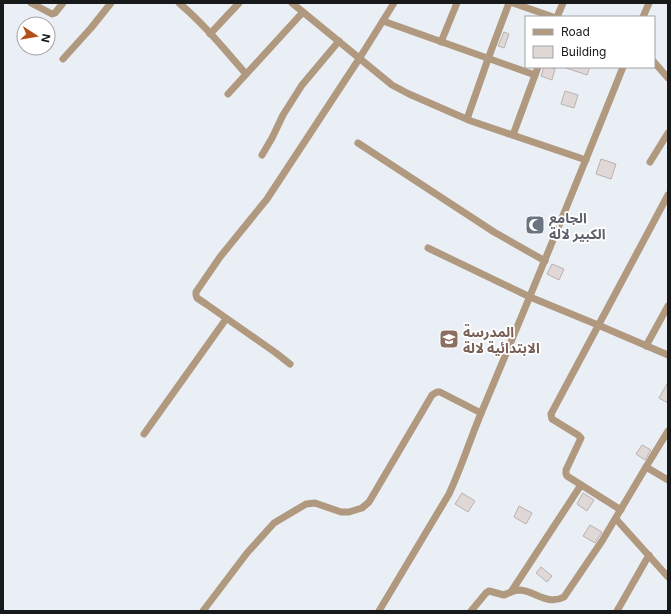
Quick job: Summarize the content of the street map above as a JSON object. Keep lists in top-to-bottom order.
{
  "places": {
    "mosque": ["الجامع الكبير لالة"],
    "school or university": ["المدرسة الابتدائية لالة"]
  },
  "legend": ["Road", "Building"],
  "north": "right"
}
